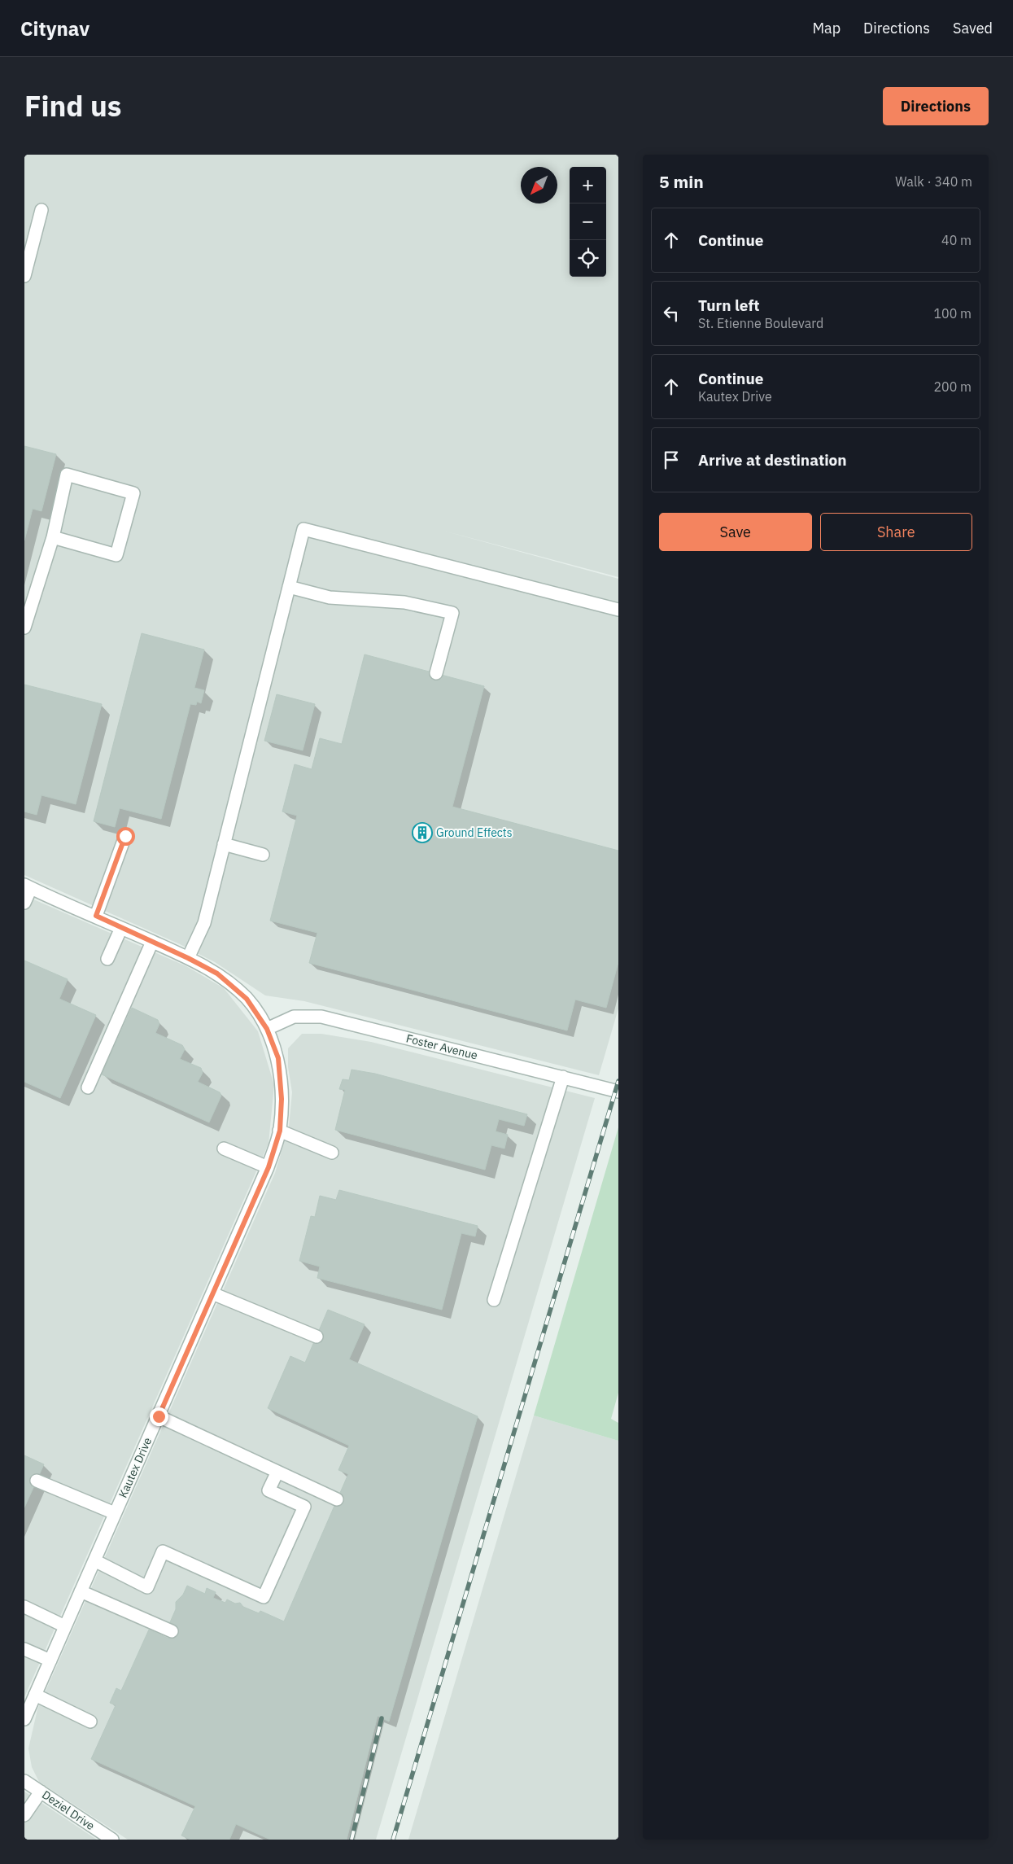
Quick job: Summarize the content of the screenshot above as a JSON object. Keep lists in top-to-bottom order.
{
  "streets": {
    "street": ["Foster Avenue", "Kautex Drive", "Deziel Drive"]
  },
  "crossings": [
    ["Foster Avenue", "Kautex Drive"]
  ],
  "places": {
    "building": ["Ground Effects"]
  },
  "north": "bottom left",
  "page": {
    "header": "Citynav",
    "nav": ["Map", "Directions", "Saved"],
    "title": "Find us",
    "buttons": [
      "Directions",
      ["Save", "Share"]
    ],
    "heading": ["5 min", "Walk · 340 m"],
    "map_buttons": ["+", "−"],
    "list": [
      ["Continue", "40 m"],
      ["Turn left", "St. Etienne Boulevard", "100 m"],
      ["Continue", "Kautex Drive", "200 m"],
      "Arrive at destination"
    ]
  }
}
